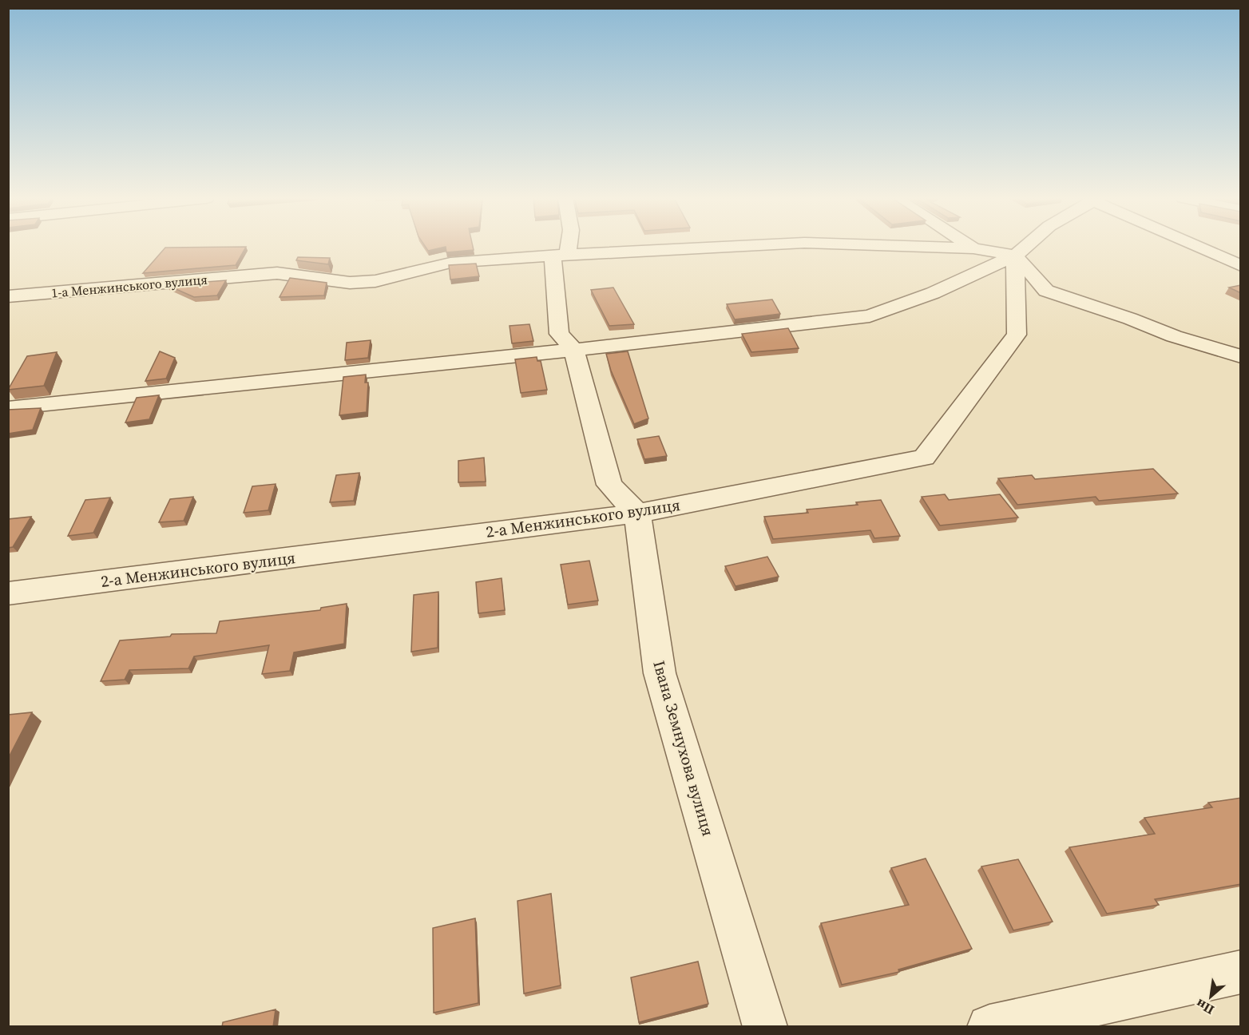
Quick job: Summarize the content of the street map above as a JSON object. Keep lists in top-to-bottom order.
{
  "streets": {
    "street": ["1-а Менжинського вулиця", "2-а Менжинського вулиця", "Івана Земнухова вулиця"]
  },
  "crossings": [
    ["1-а Менжинського вулиця", "2-а Менжинського вулиця"],
    ["2-а Менжинського вулиця", "Івана Земнухова вулиця"]
  ],
  "north": "bottom left"
}
